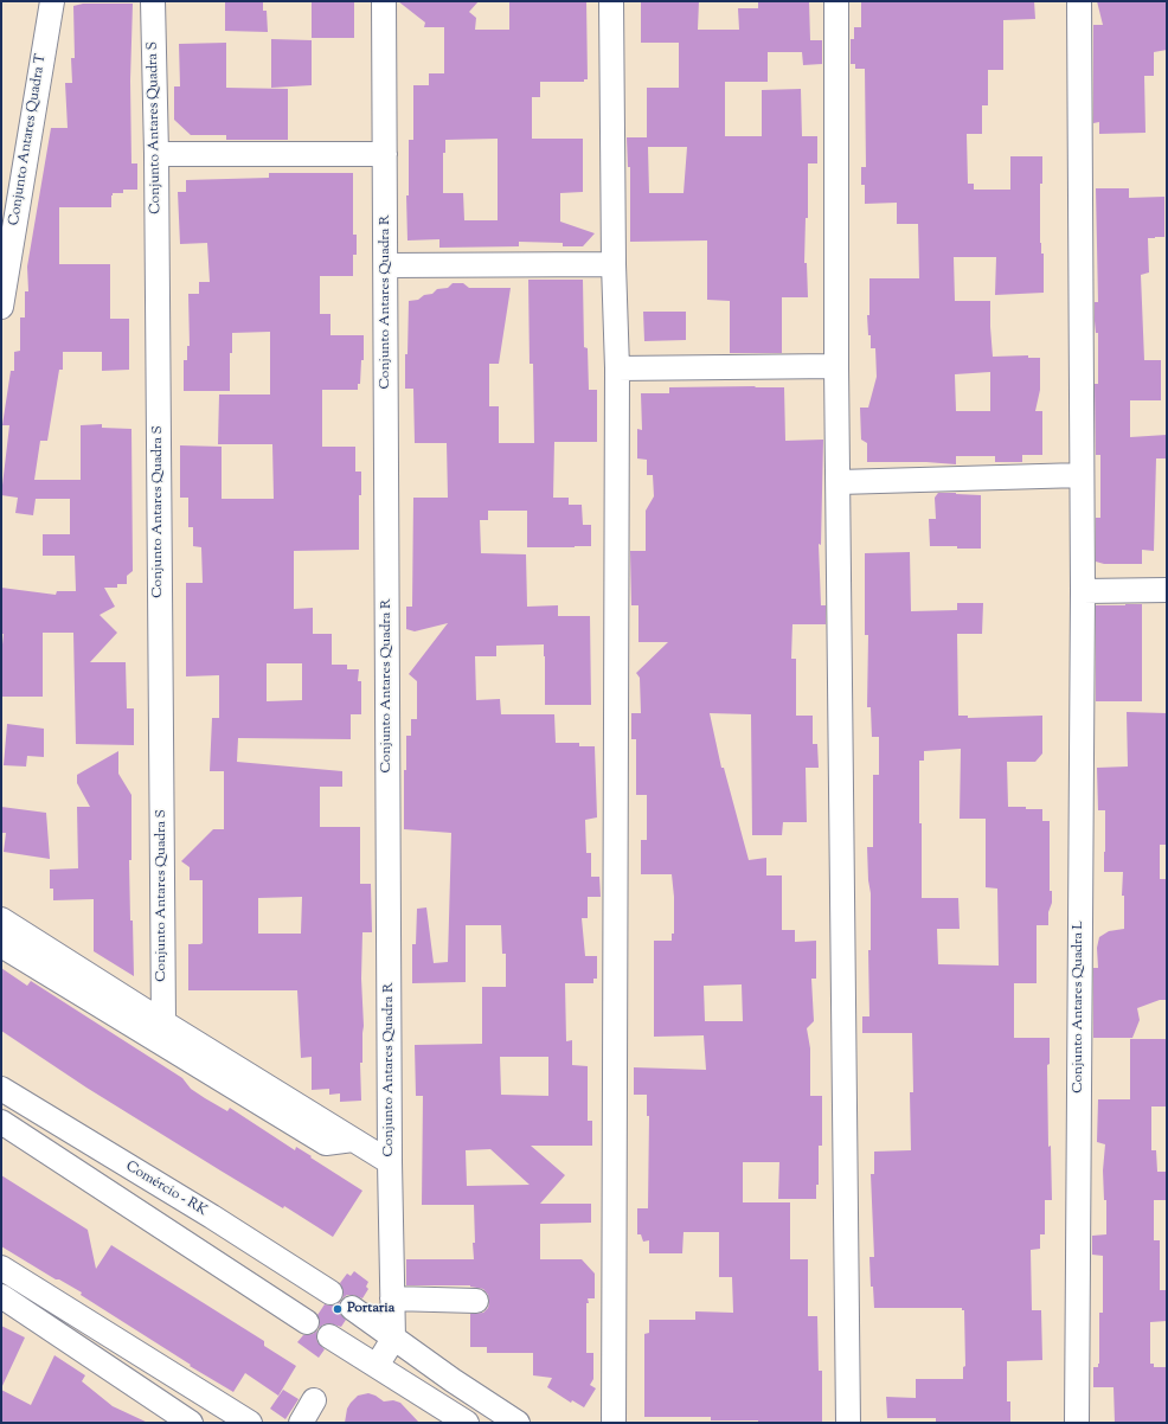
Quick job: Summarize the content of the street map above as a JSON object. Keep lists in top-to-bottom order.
{
  "streets": {
    "street": [
      "Conjunto Antares Quadra S",
      "Conjunto Antares Quadra T",
      "Conjunto Antares Quadra R",
      "Conjunto Antares Quadra L",
      "Comércio - RK"
    ]
  },
  "places": ["Portaria"]
}
